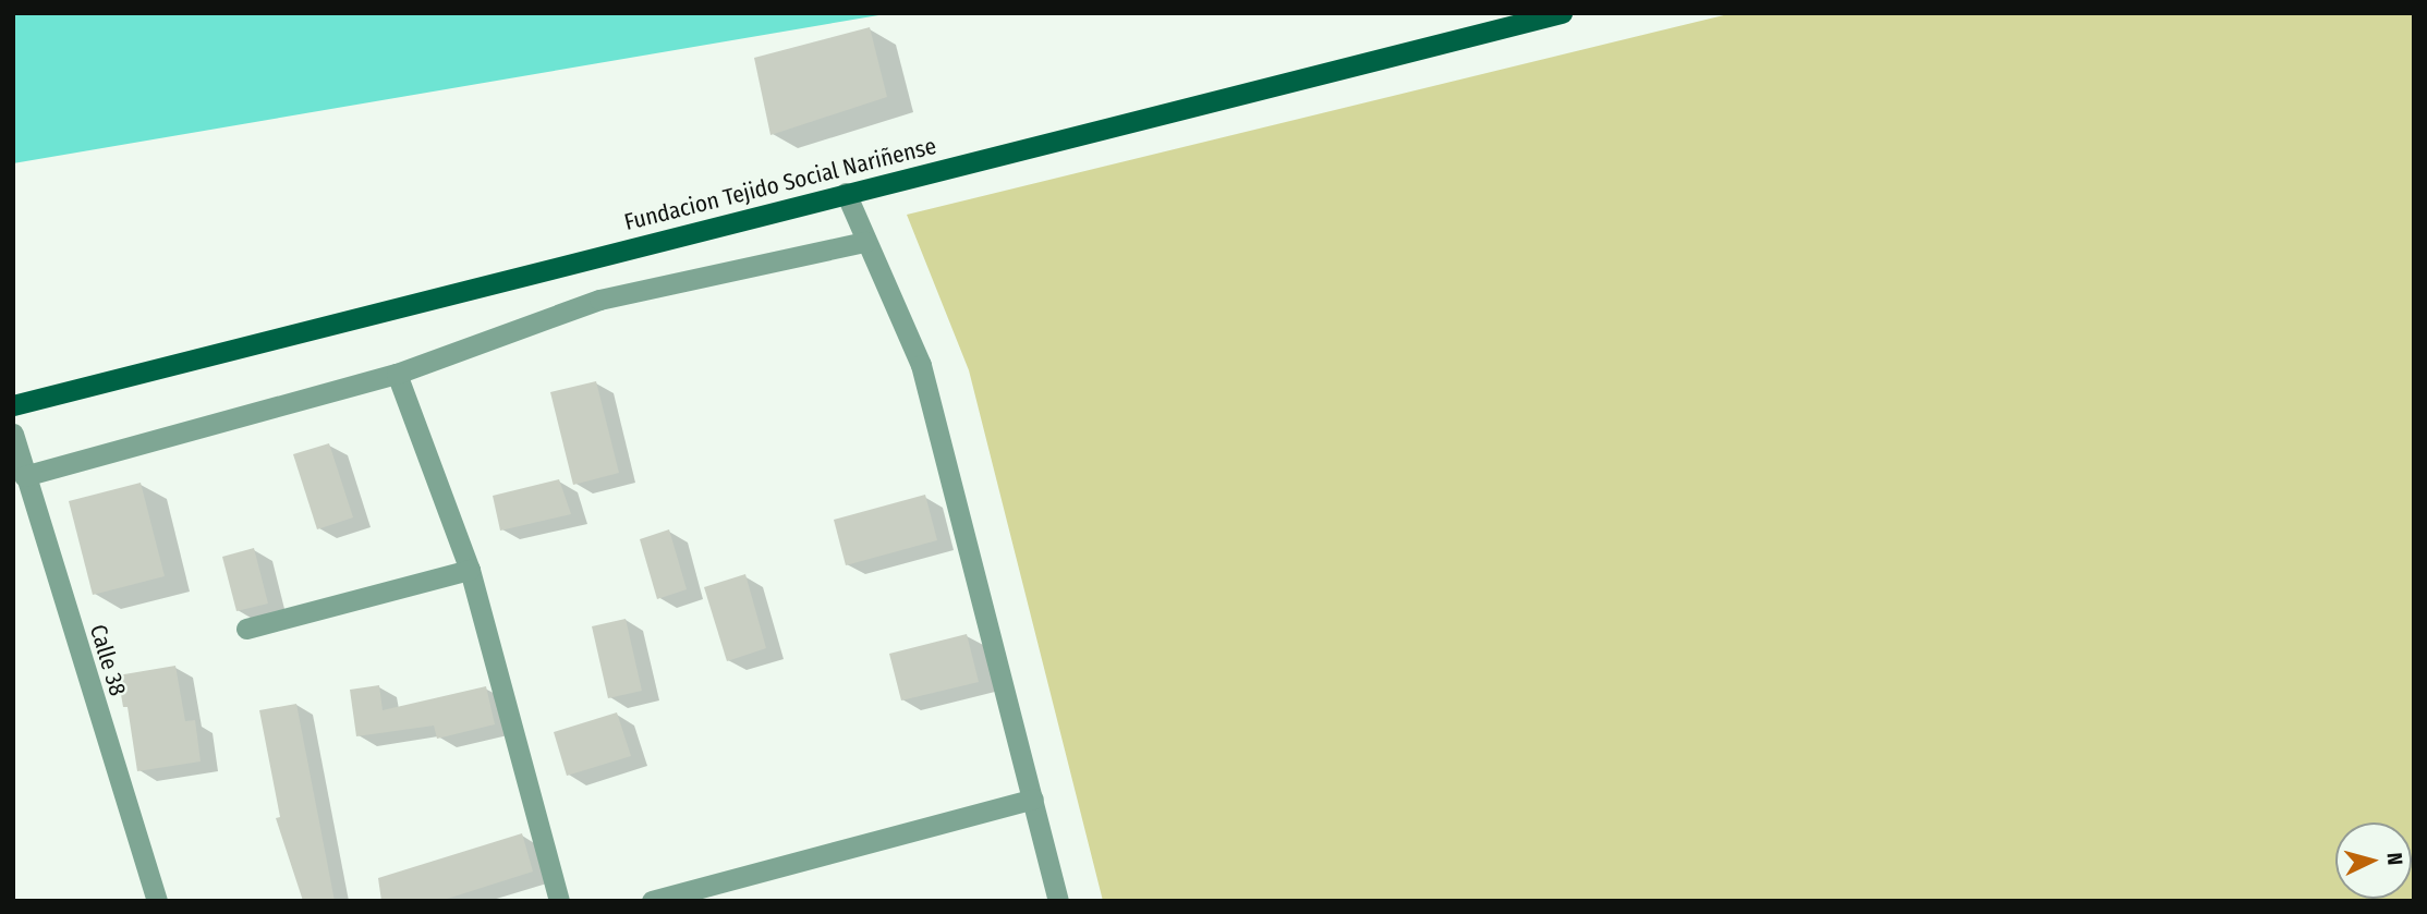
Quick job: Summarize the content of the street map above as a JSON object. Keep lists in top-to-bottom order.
{
  "streets": {
    "main road": ["Fundacion Tejido Social Nariñense"],
    "street": ["Calle 38"]
  },
  "north": "right"
}
